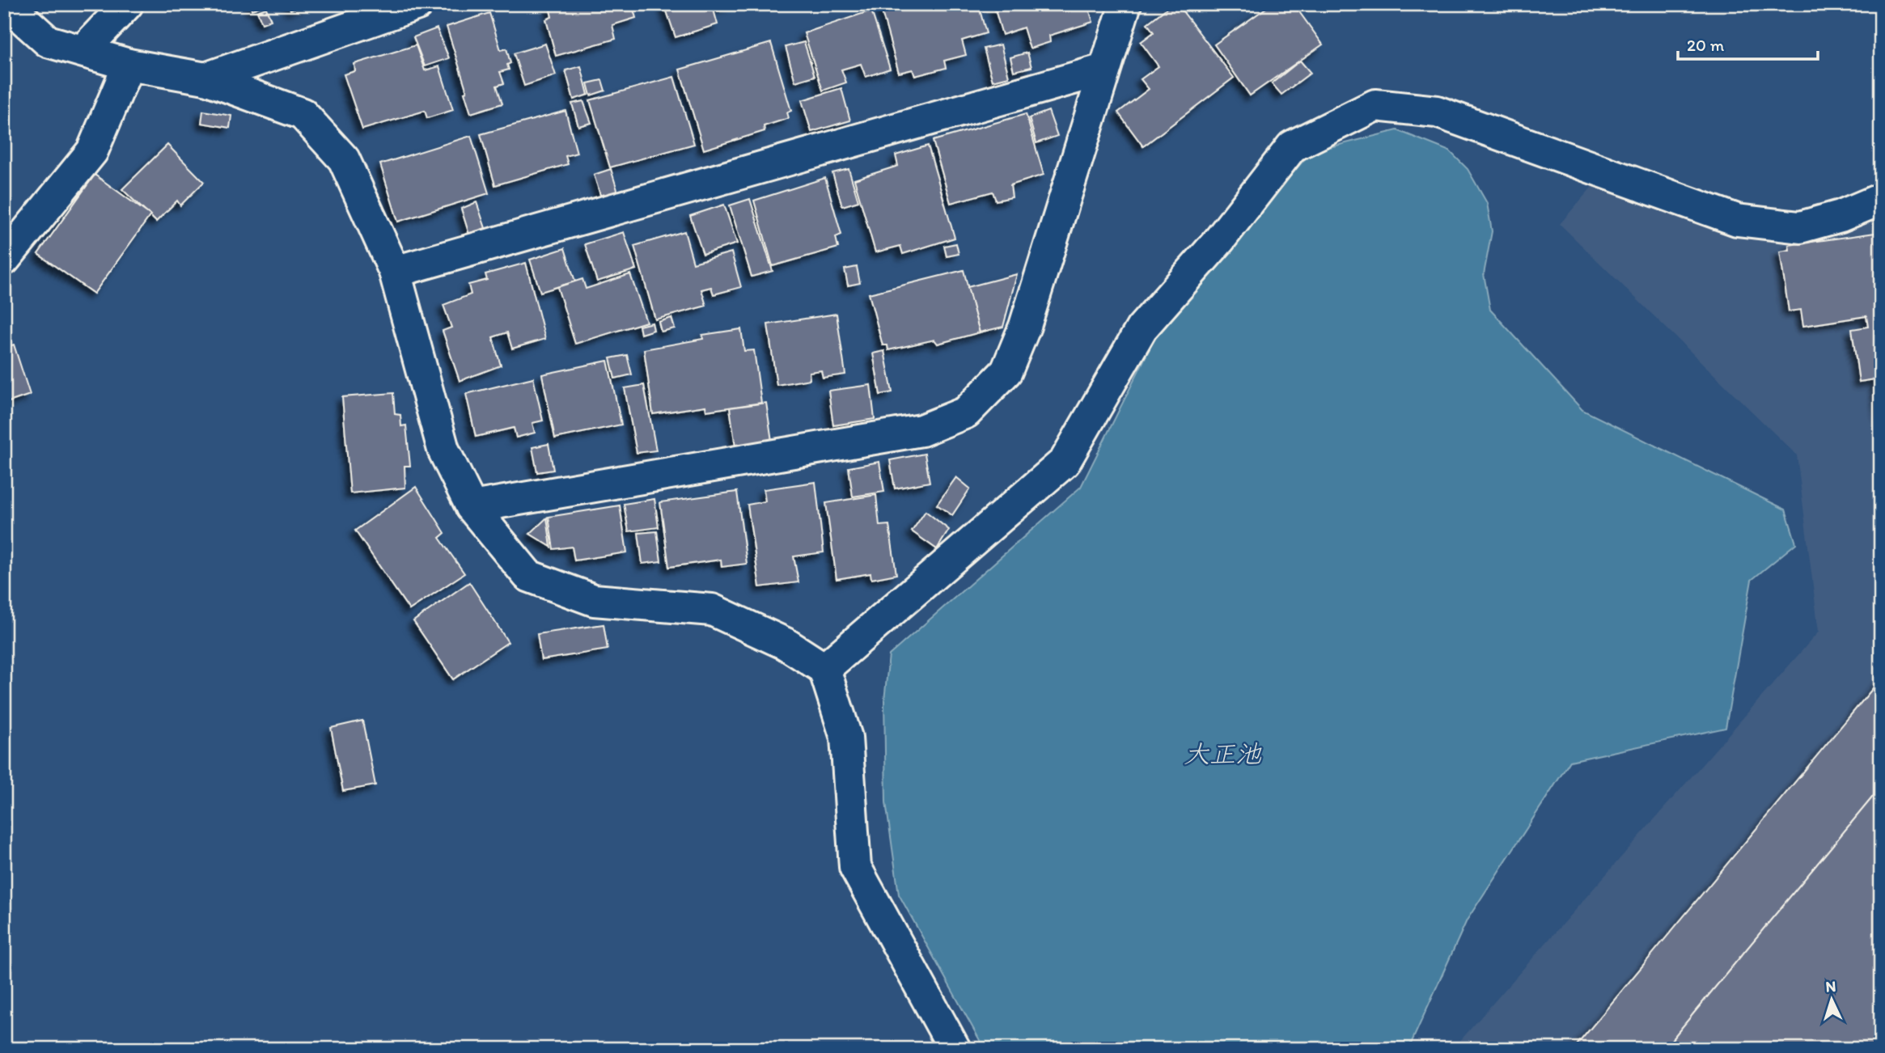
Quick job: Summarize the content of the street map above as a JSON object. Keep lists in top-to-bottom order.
{
  "water": ["大正池"],
  "scale_bar": "20 m",
  "north": "top"
}
